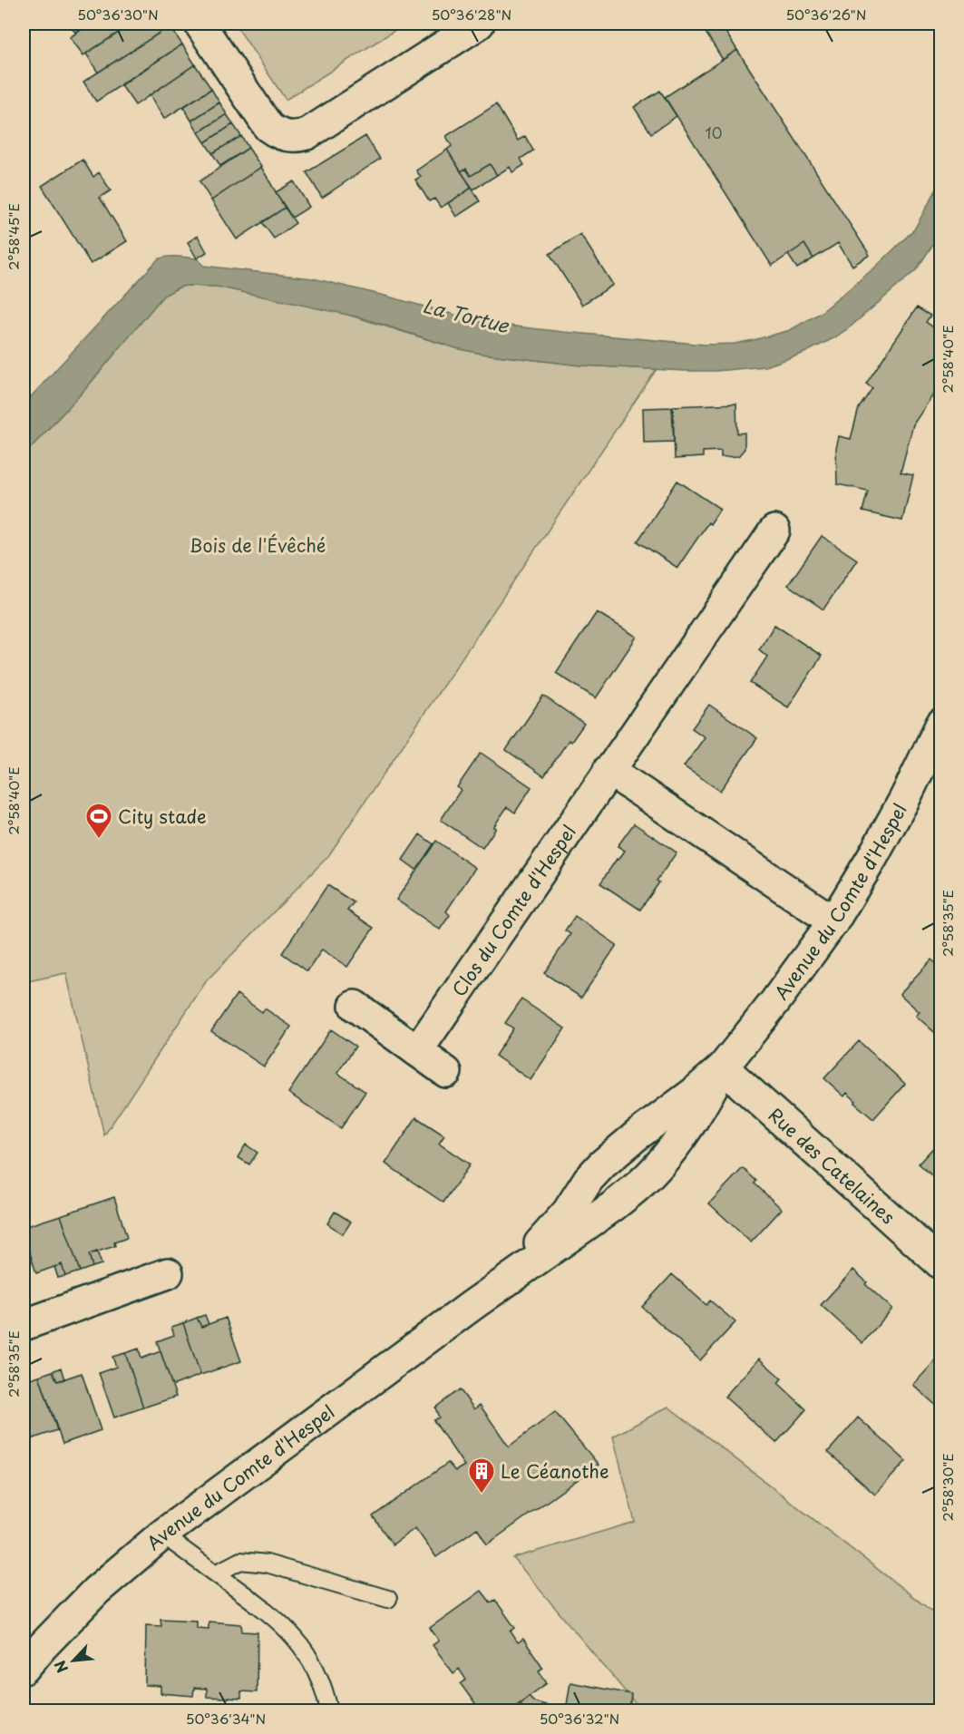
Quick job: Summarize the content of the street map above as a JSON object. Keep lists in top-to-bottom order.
{
  "streets": {
    "street": ["Avenue du Comte d'Hespel", "Clos du Comte d'Hespel", "Rue des Catelaines"]
  },
  "crossings": [
    ["Avenue du Comte d'Hespel", "Rue des Catelaines"]
  ],
  "water": ["La Tortue"],
  "parks": ["Bois de l'Évêché"],
  "places": {
    "sports": ["City stade"],
    "building": ["Le Céanothe"]
  },
  "house_numbers": ["10"],
  "north": "bottom left",
  "coordinates": [
    "50°36'30\"N",
    "50°36'28\"N",
    "50°36'26\"N",
    "2°58'45\"E",
    "2°58'40\"E",
    "2°58'35\"E",
    "2°58'30\"E",
    "50°36'34\"N",
    "50°36'32\"N"
  ]
}
